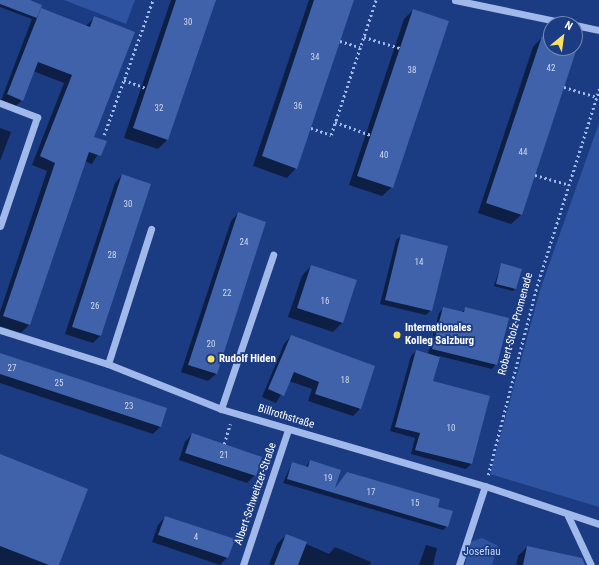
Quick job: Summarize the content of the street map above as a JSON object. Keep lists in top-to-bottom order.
{
  "streets": {
    "street": ["Billrothstraße", "Albert-Schweitzer-Straße"],
    "path": ["Robert-Stolz-Promenade"]
  },
  "crossings": [
    ["Robert-Stolz-Promenade", "Billrothstraße"],
    ["Billrothstraße", "Albert-Schweitzer-Straße"]
  ],
  "parks": ["Josefiau"],
  "places": ["Internationales Kolleg Salzburg", "Rudolf Hiden"],
  "house_numbers": [
    "30",
    "34",
    "42",
    "38",
    "36",
    "32",
    "44",
    "40",
    "30",
    "24",
    "28",
    "14",
    "22",
    "16",
    "26",
    "20",
    "27",
    "18",
    "25",
    "23",
    "10",
    "21",
    "19",
    "17",
    "15",
    "4"
  ],
  "north": "top right"
}
